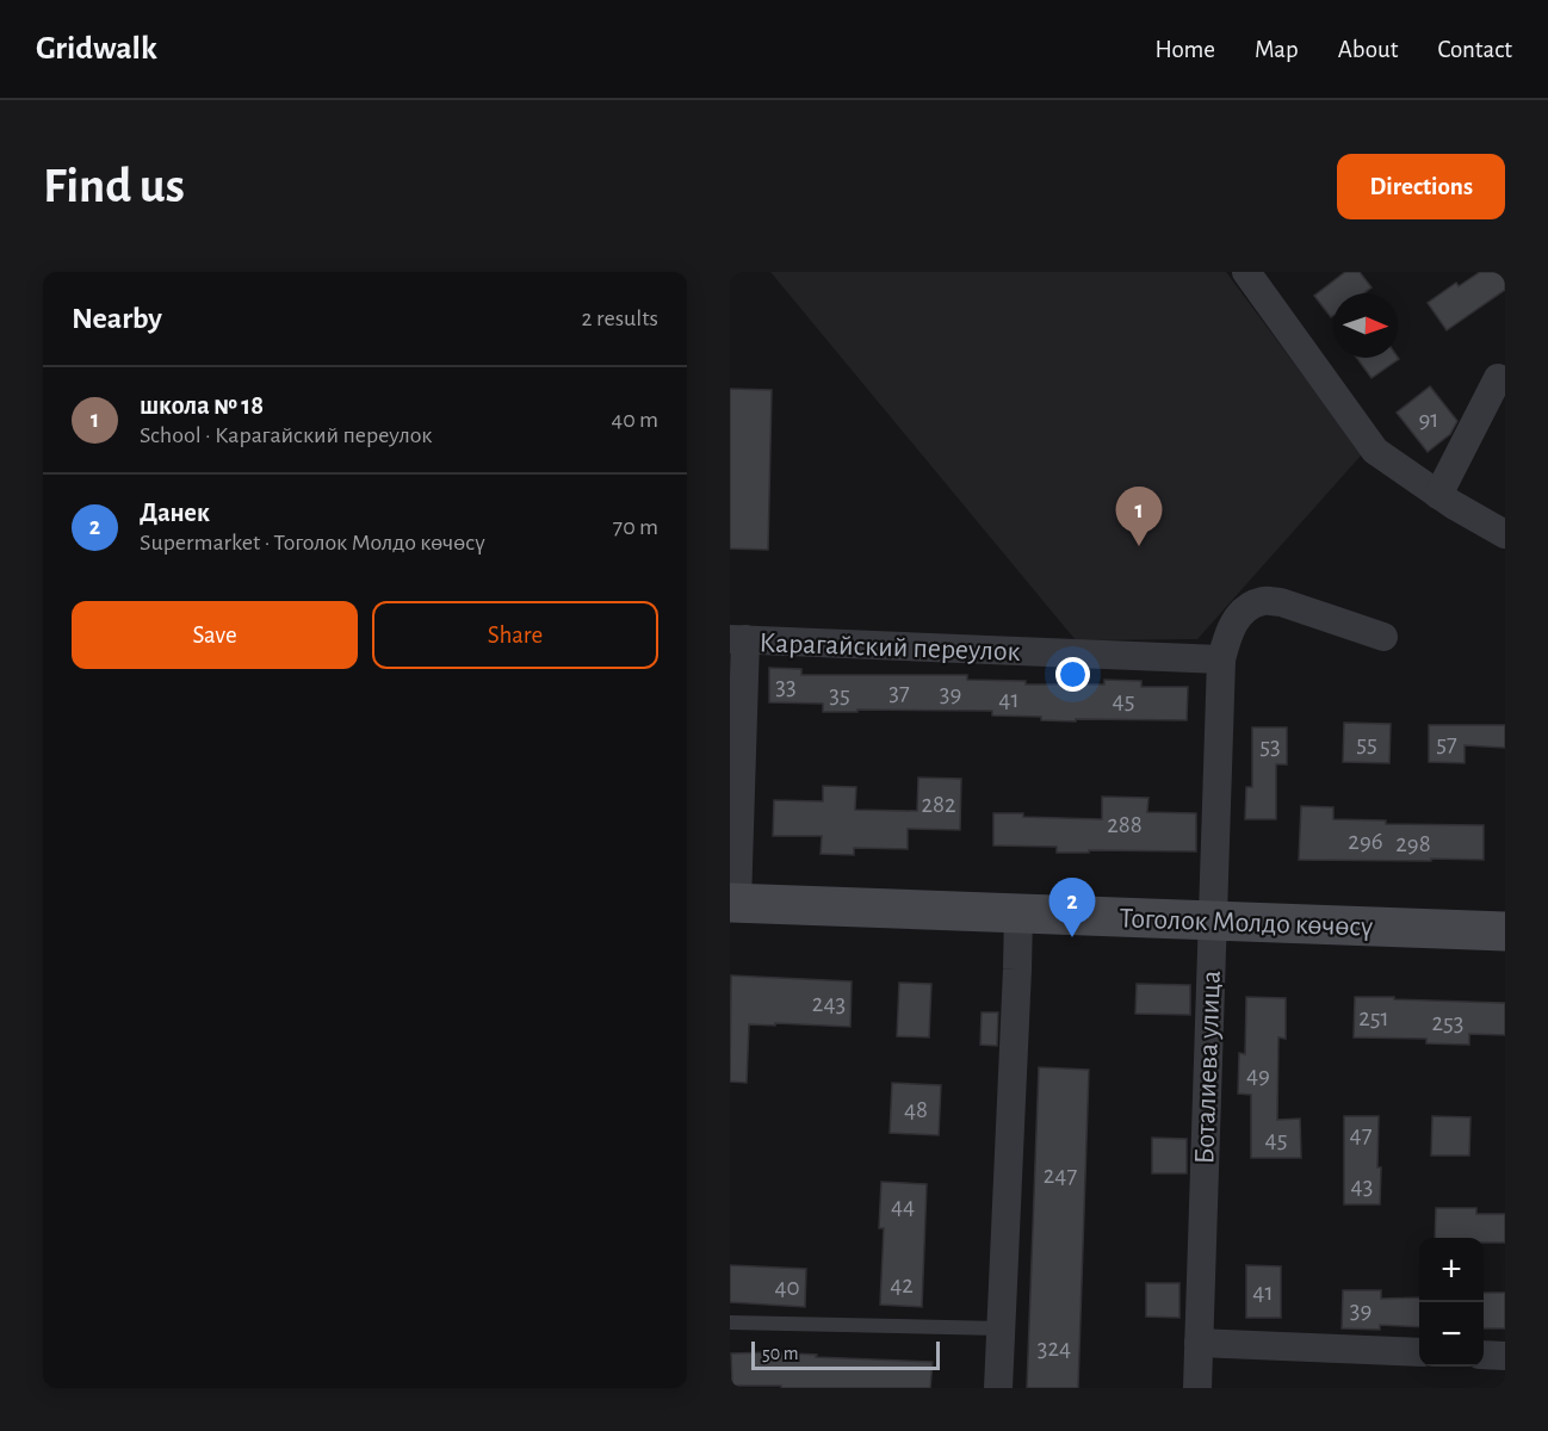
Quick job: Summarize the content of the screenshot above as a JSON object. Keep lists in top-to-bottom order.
{
  "streets": {
    "main road": ["Тоголок Молдо көчөсү"],
    "street": ["Карагайский переулок", "Боталиева улица"]
  },
  "crossings": [
    ["Карагайский переулок", "Боталиева улица"],
    ["Тоголок Молдо көчөсү", "Боталиева улица"]
  ],
  "house_numbers": [
    "91",
    "33",
    "37",
    "39",
    "35",
    "41",
    "45",
    "55",
    "57",
    "53",
    "282",
    "288",
    "296",
    "298",
    "243",
    "251",
    "253",
    "49",
    "48",
    "47",
    "45",
    "247",
    "43",
    "44",
    "42",
    "40",
    "41",
    "39",
    "324"
  ],
  "scale_bar": "50 m",
  "north": "right",
  "page": {
    "header": "Gridwalk",
    "nav": [
      "Home",
      "Map",
      "About",
      "Contact"
    ],
    "buttons": [
      "Directions",
      ["Save", "Share"]
    ],
    "title": "Find us",
    "heading": ["Nearby", "2 results"],
    "list": [
      {
        "mark": "1",
        "name": "школа № 18",
        "note": "School · Карагайский переулок",
        "value": "40 m"
      },
      {
        "mark": "2",
        "name": "Данек",
        "note": "Supermarket · Тоголок Молдо көчөсү",
        "value": "70 m"
      }
    ],
    "pins": ["1", "2"],
    "map_buttons": ["+", "−"],
    "scale": "50 m"
  }
}
